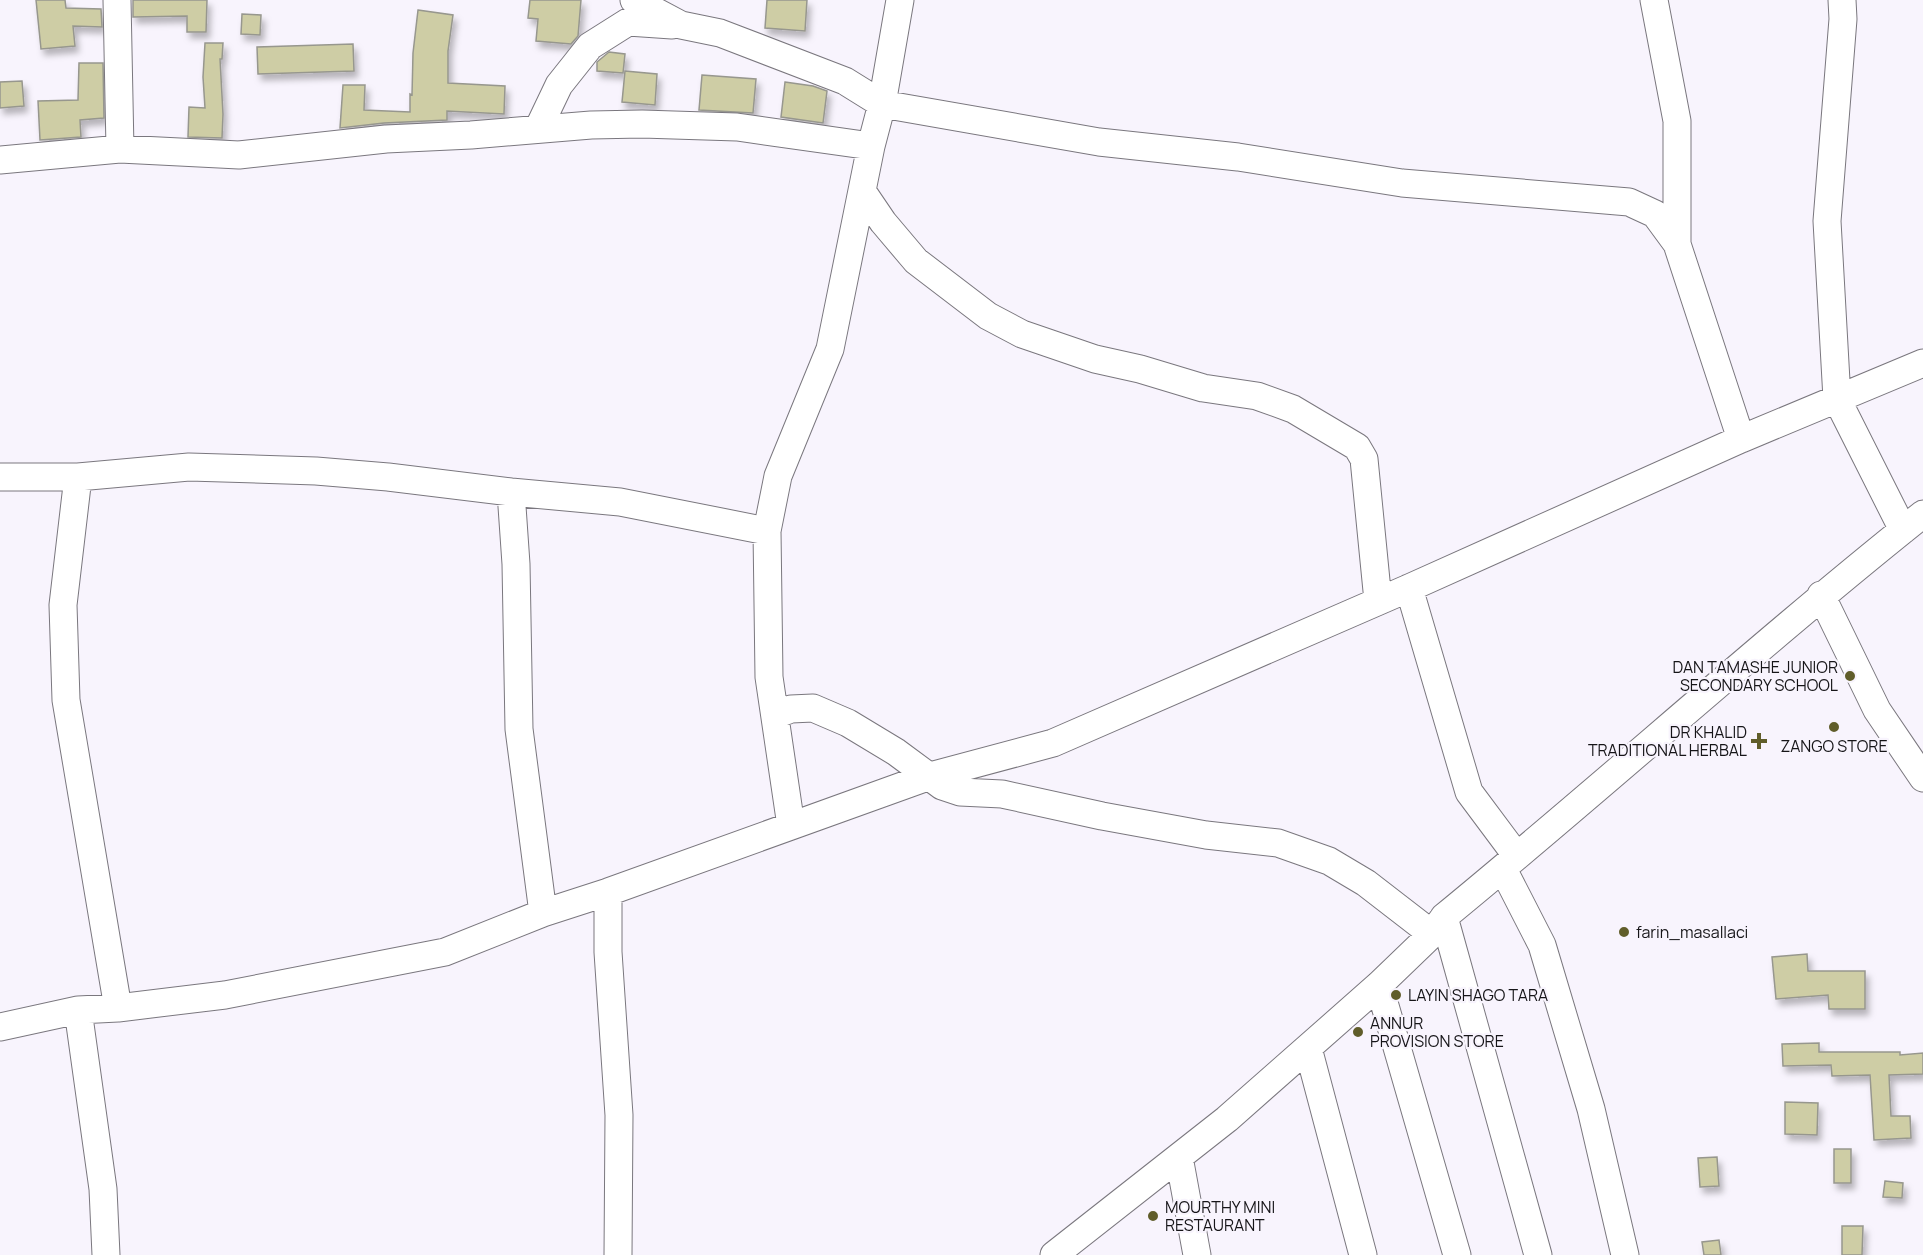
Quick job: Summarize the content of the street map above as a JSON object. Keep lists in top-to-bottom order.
{
  "places": {
    "other": [
      "DAN TAMASHE JUNIOR SECONDARY SCHOOL",
      "ZANGO STORE",
      "farin_masallaci",
      "LAYIN SHAGO TARA",
      "ANNUR PROVISION STORE",
      "MOURTHY MINI RESTAURANT"
    ],
    "health": ["DR KHALID TRADITIONAL HERBAL"]
  }
}
